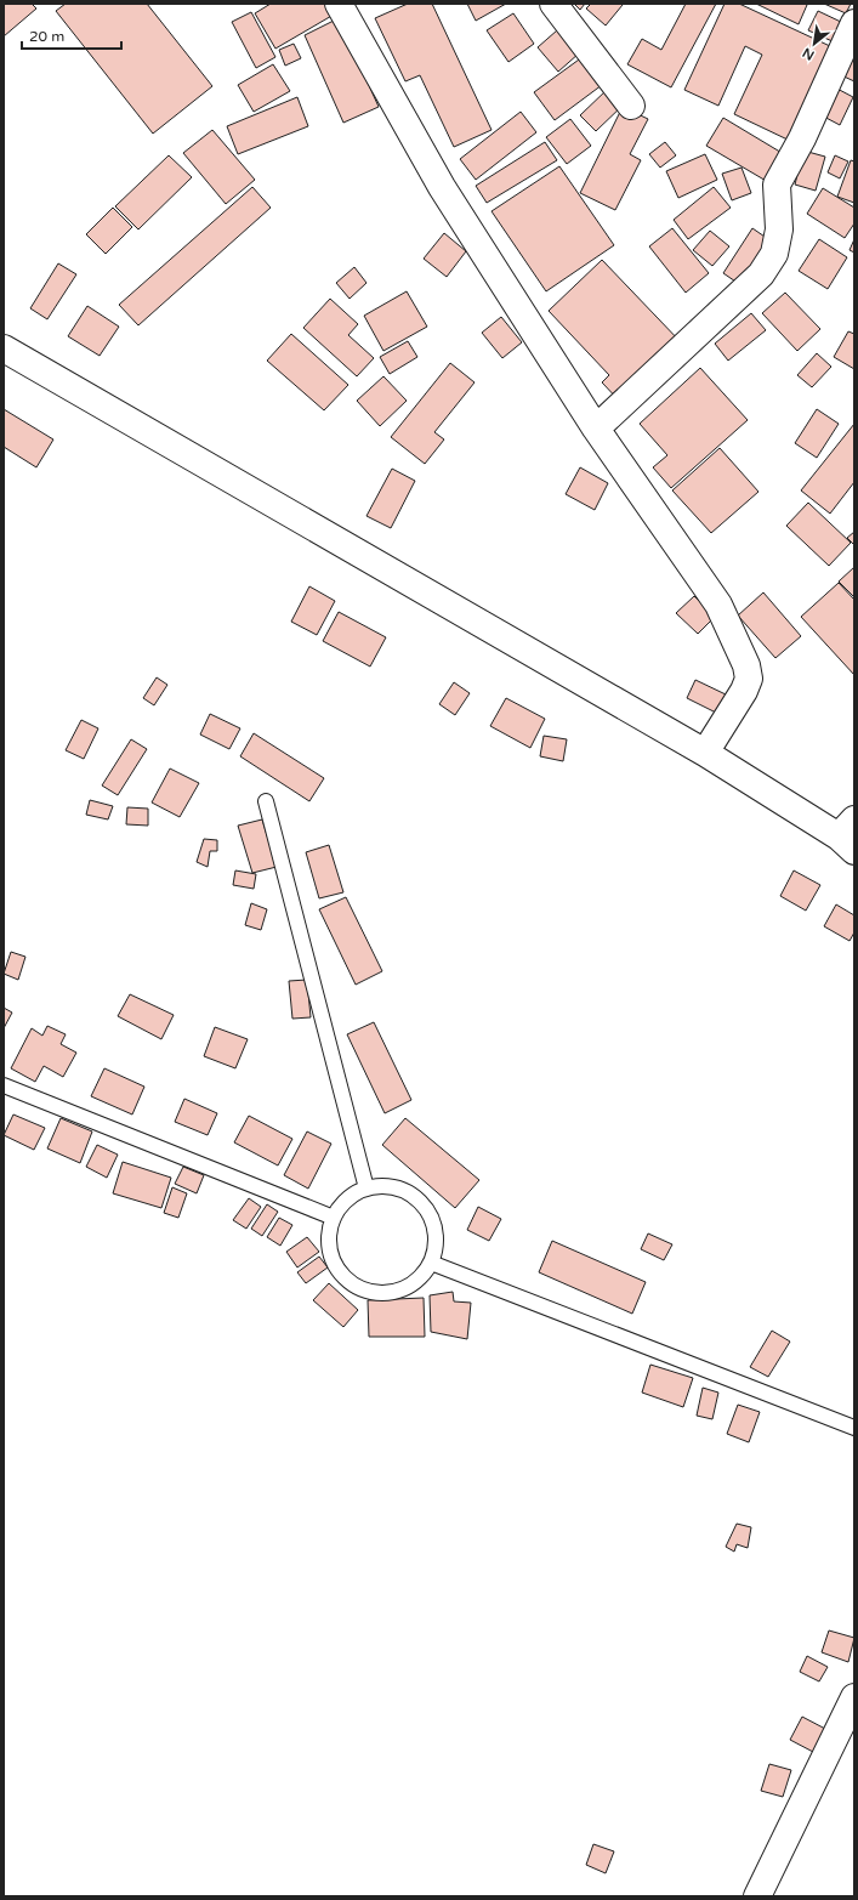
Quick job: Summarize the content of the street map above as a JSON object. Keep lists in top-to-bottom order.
{
  "scale_bar": "20 m",
  "north": "bottom left"
}
